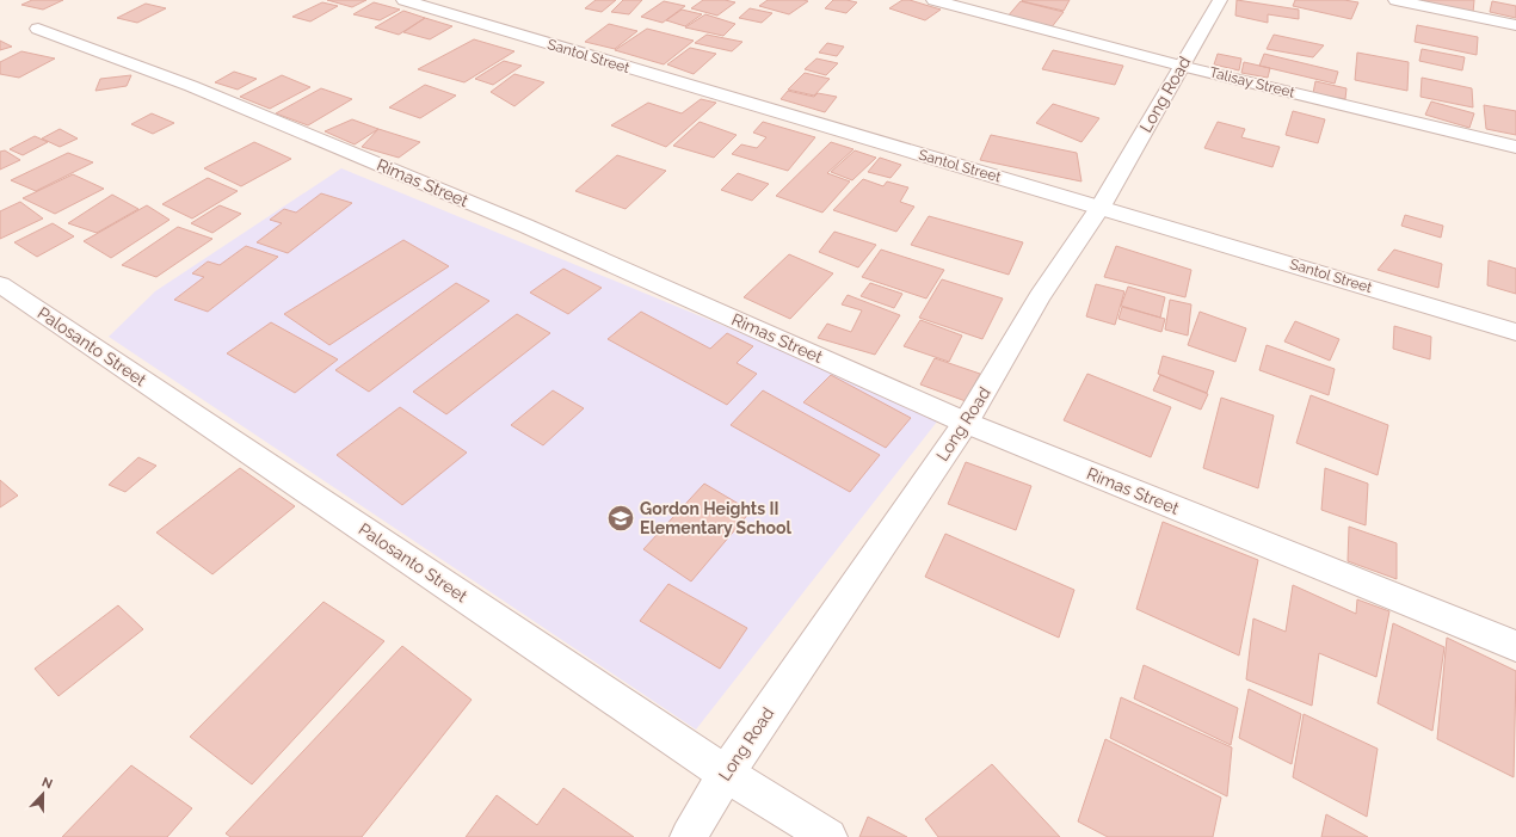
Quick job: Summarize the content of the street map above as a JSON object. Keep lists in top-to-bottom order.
{
  "streets": {
    "street": [
      "Santol Street",
      "Talisay Street",
      "Long Road",
      "Rimas Street",
      "Palosanto Street"
    ]
  },
  "crossings": [
    ["Santol Street", "Long Road"],
    ["Talisay Street", "Long Road"],
    ["Long Road", "Rimas Street"],
    ["Long Road", "Palosanto Street"]
  ],
  "places": {
    "school or university": ["Gordon Heights II Elementary School"]
  },
  "north": "top"
}
